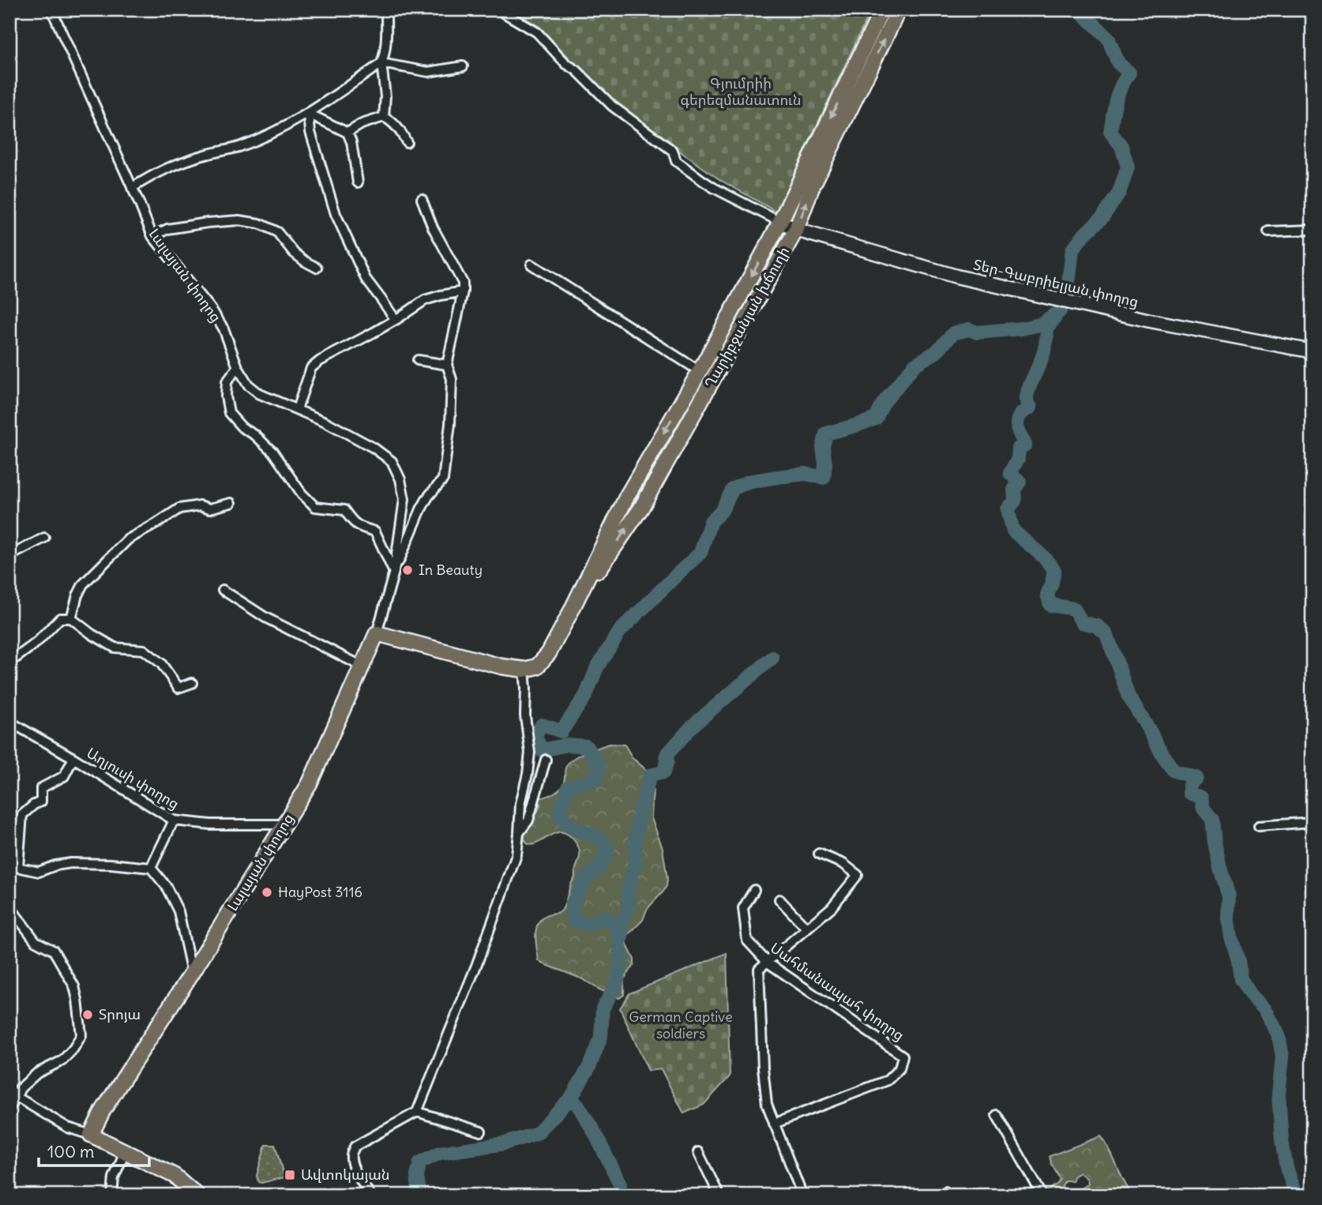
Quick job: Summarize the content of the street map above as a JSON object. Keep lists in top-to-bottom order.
{
  "streets": {
    "highway": ["Լալայան փողոց", "Ղարիբջանյան խճուղի"],
    "main road": ["Տեր-Գաբրիելյան փողոց"],
    "street": ["Աղյուսի փողոց", "Սահմանապահ փողոց"]
  },
  "crossings": [
    ["Լալայան փողոց", "Աղյուսի փողոց"],
    ["Տեր-Գաբրիելյան փողոց", "Ղարիբջանյան խճուղի"]
  ],
  "parks": ["Գյումրիի գերեզմանատուն", "German Captive soldiers"],
  "places": {
    "other": ["In Beauty", "HayPost 3116", "Տրոյա"],
    "transit": ["Ավտոկայան"]
  },
  "scale_bar": "100 m"
}
